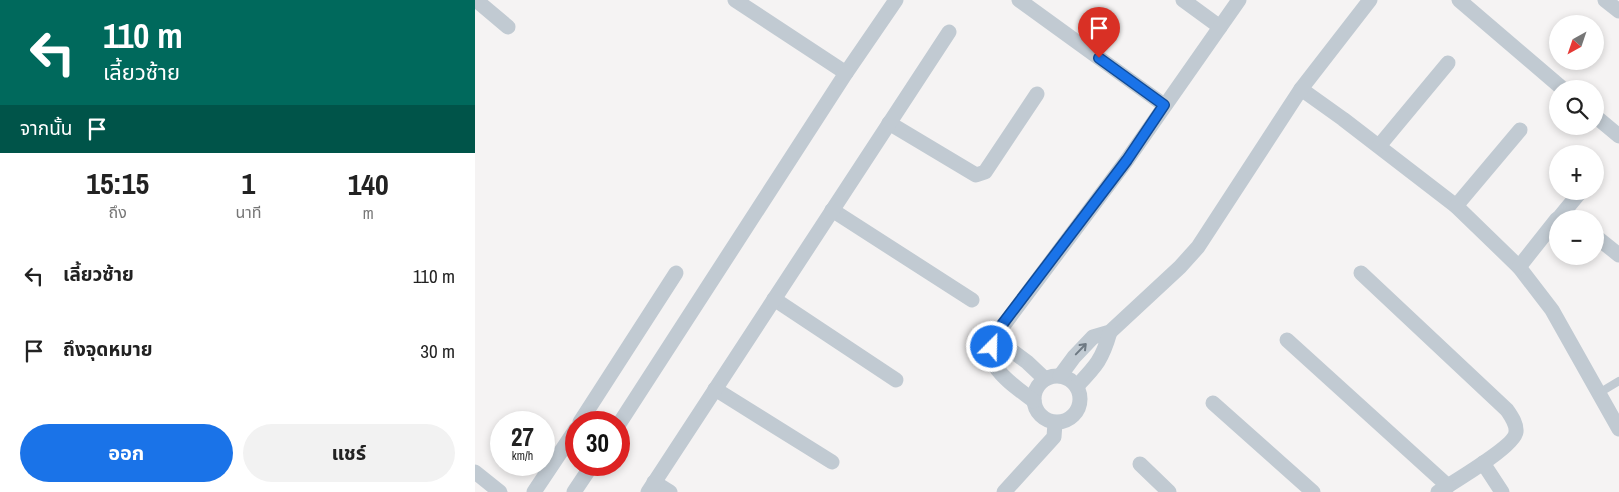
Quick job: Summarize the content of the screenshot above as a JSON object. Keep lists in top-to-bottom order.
{
  "north": "bottom left",
  "page": {
    "turn": ["110 m", "เลี้ยวซ้าย"],
    "map_buttons": ["+", "−"],
    "then": "จากนั้น",
    "eta": [
      "15:15",
      "ถึง",
      "1",
      "นาที",
      "140",
      "m"
    ],
    "list": [
      {
        "name": "เลี้ยวซ้าย",
        "value": "110 m"
      },
      {
        "name": "ถึงจุดหมาย",
        "value": "30 m"
      }
    ],
    "speed": "27 km/h",
    "limit": "30",
    "buttons": ["ออก", "แชร์"]
  }
}
